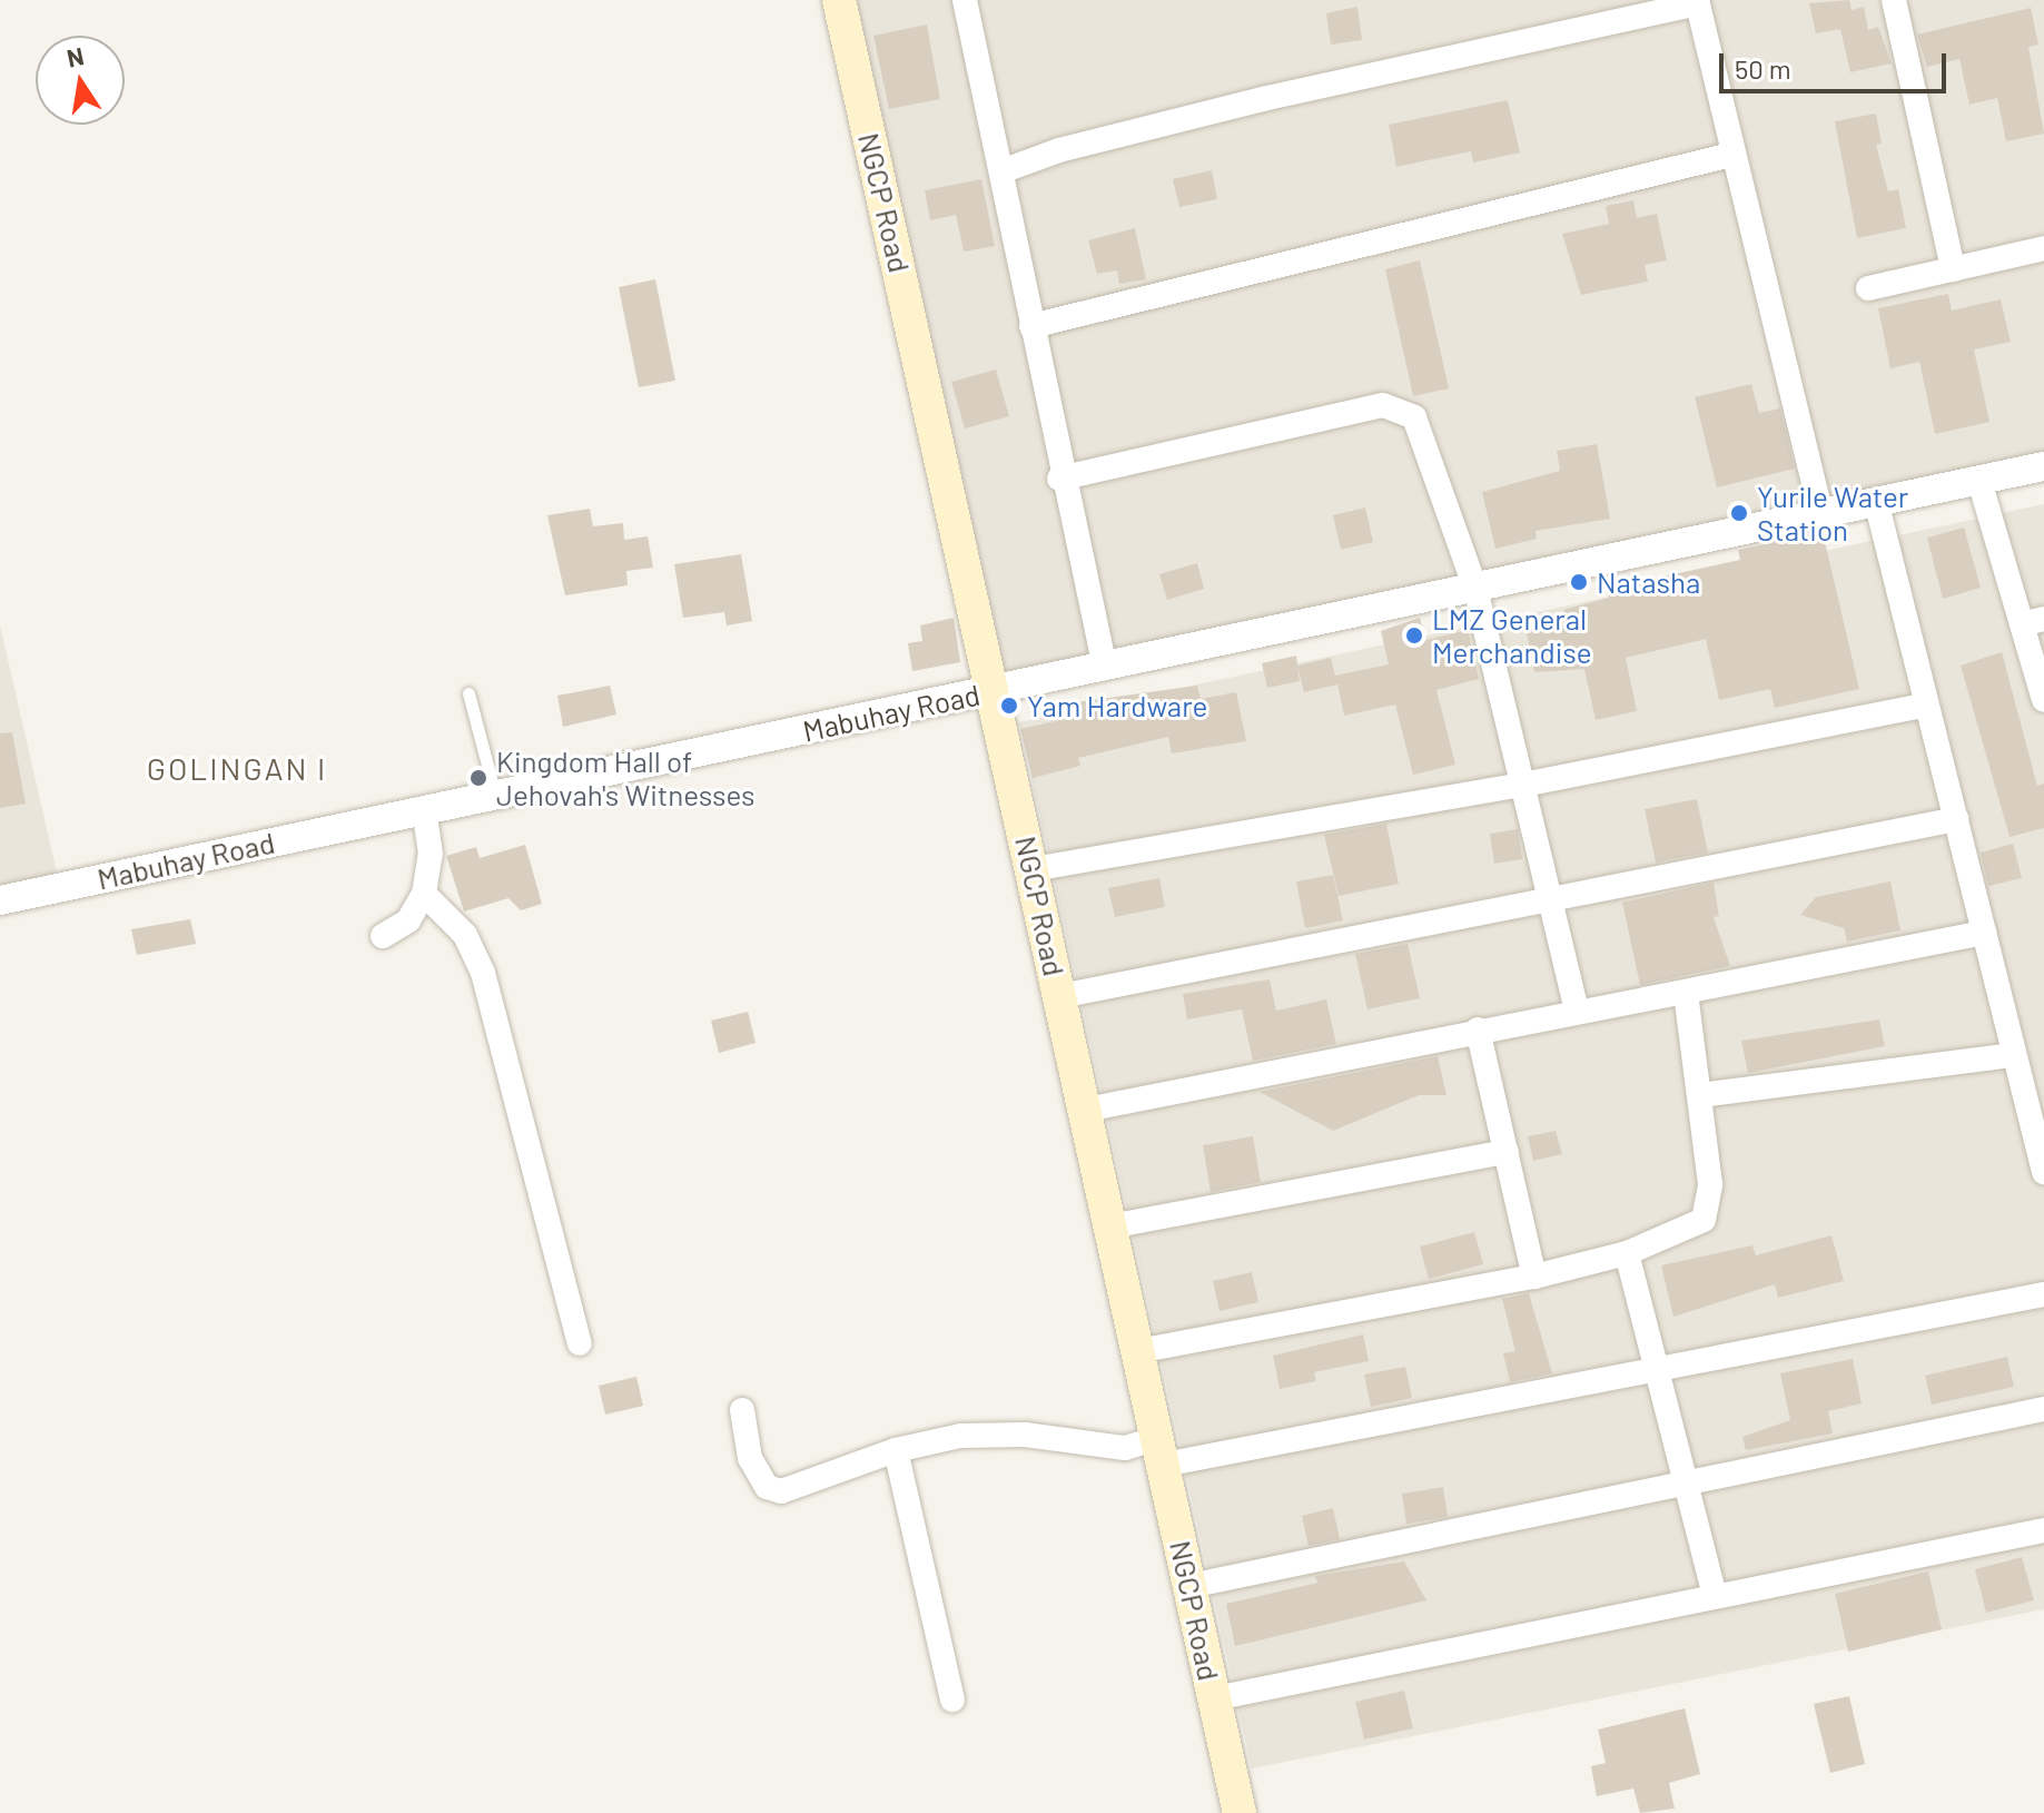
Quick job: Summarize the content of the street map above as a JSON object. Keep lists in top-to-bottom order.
{
  "streets": {
    "main road": ["NGCP Road"],
    "street": ["Mabuhay Road"]
  },
  "crossings": [
    ["NGCP Road", "Mabuhay Road"]
  ],
  "districts": ["GOLINGAN I"],
  "places": [
    "Yurile Water Station",
    "Natasha",
    "LMZ General Merchandise",
    "Yam Hardware",
    "Kingdom Hall of Jehovah's Witnesses"
  ],
  "scale_bar": "50 m",
  "north": "top"
}
